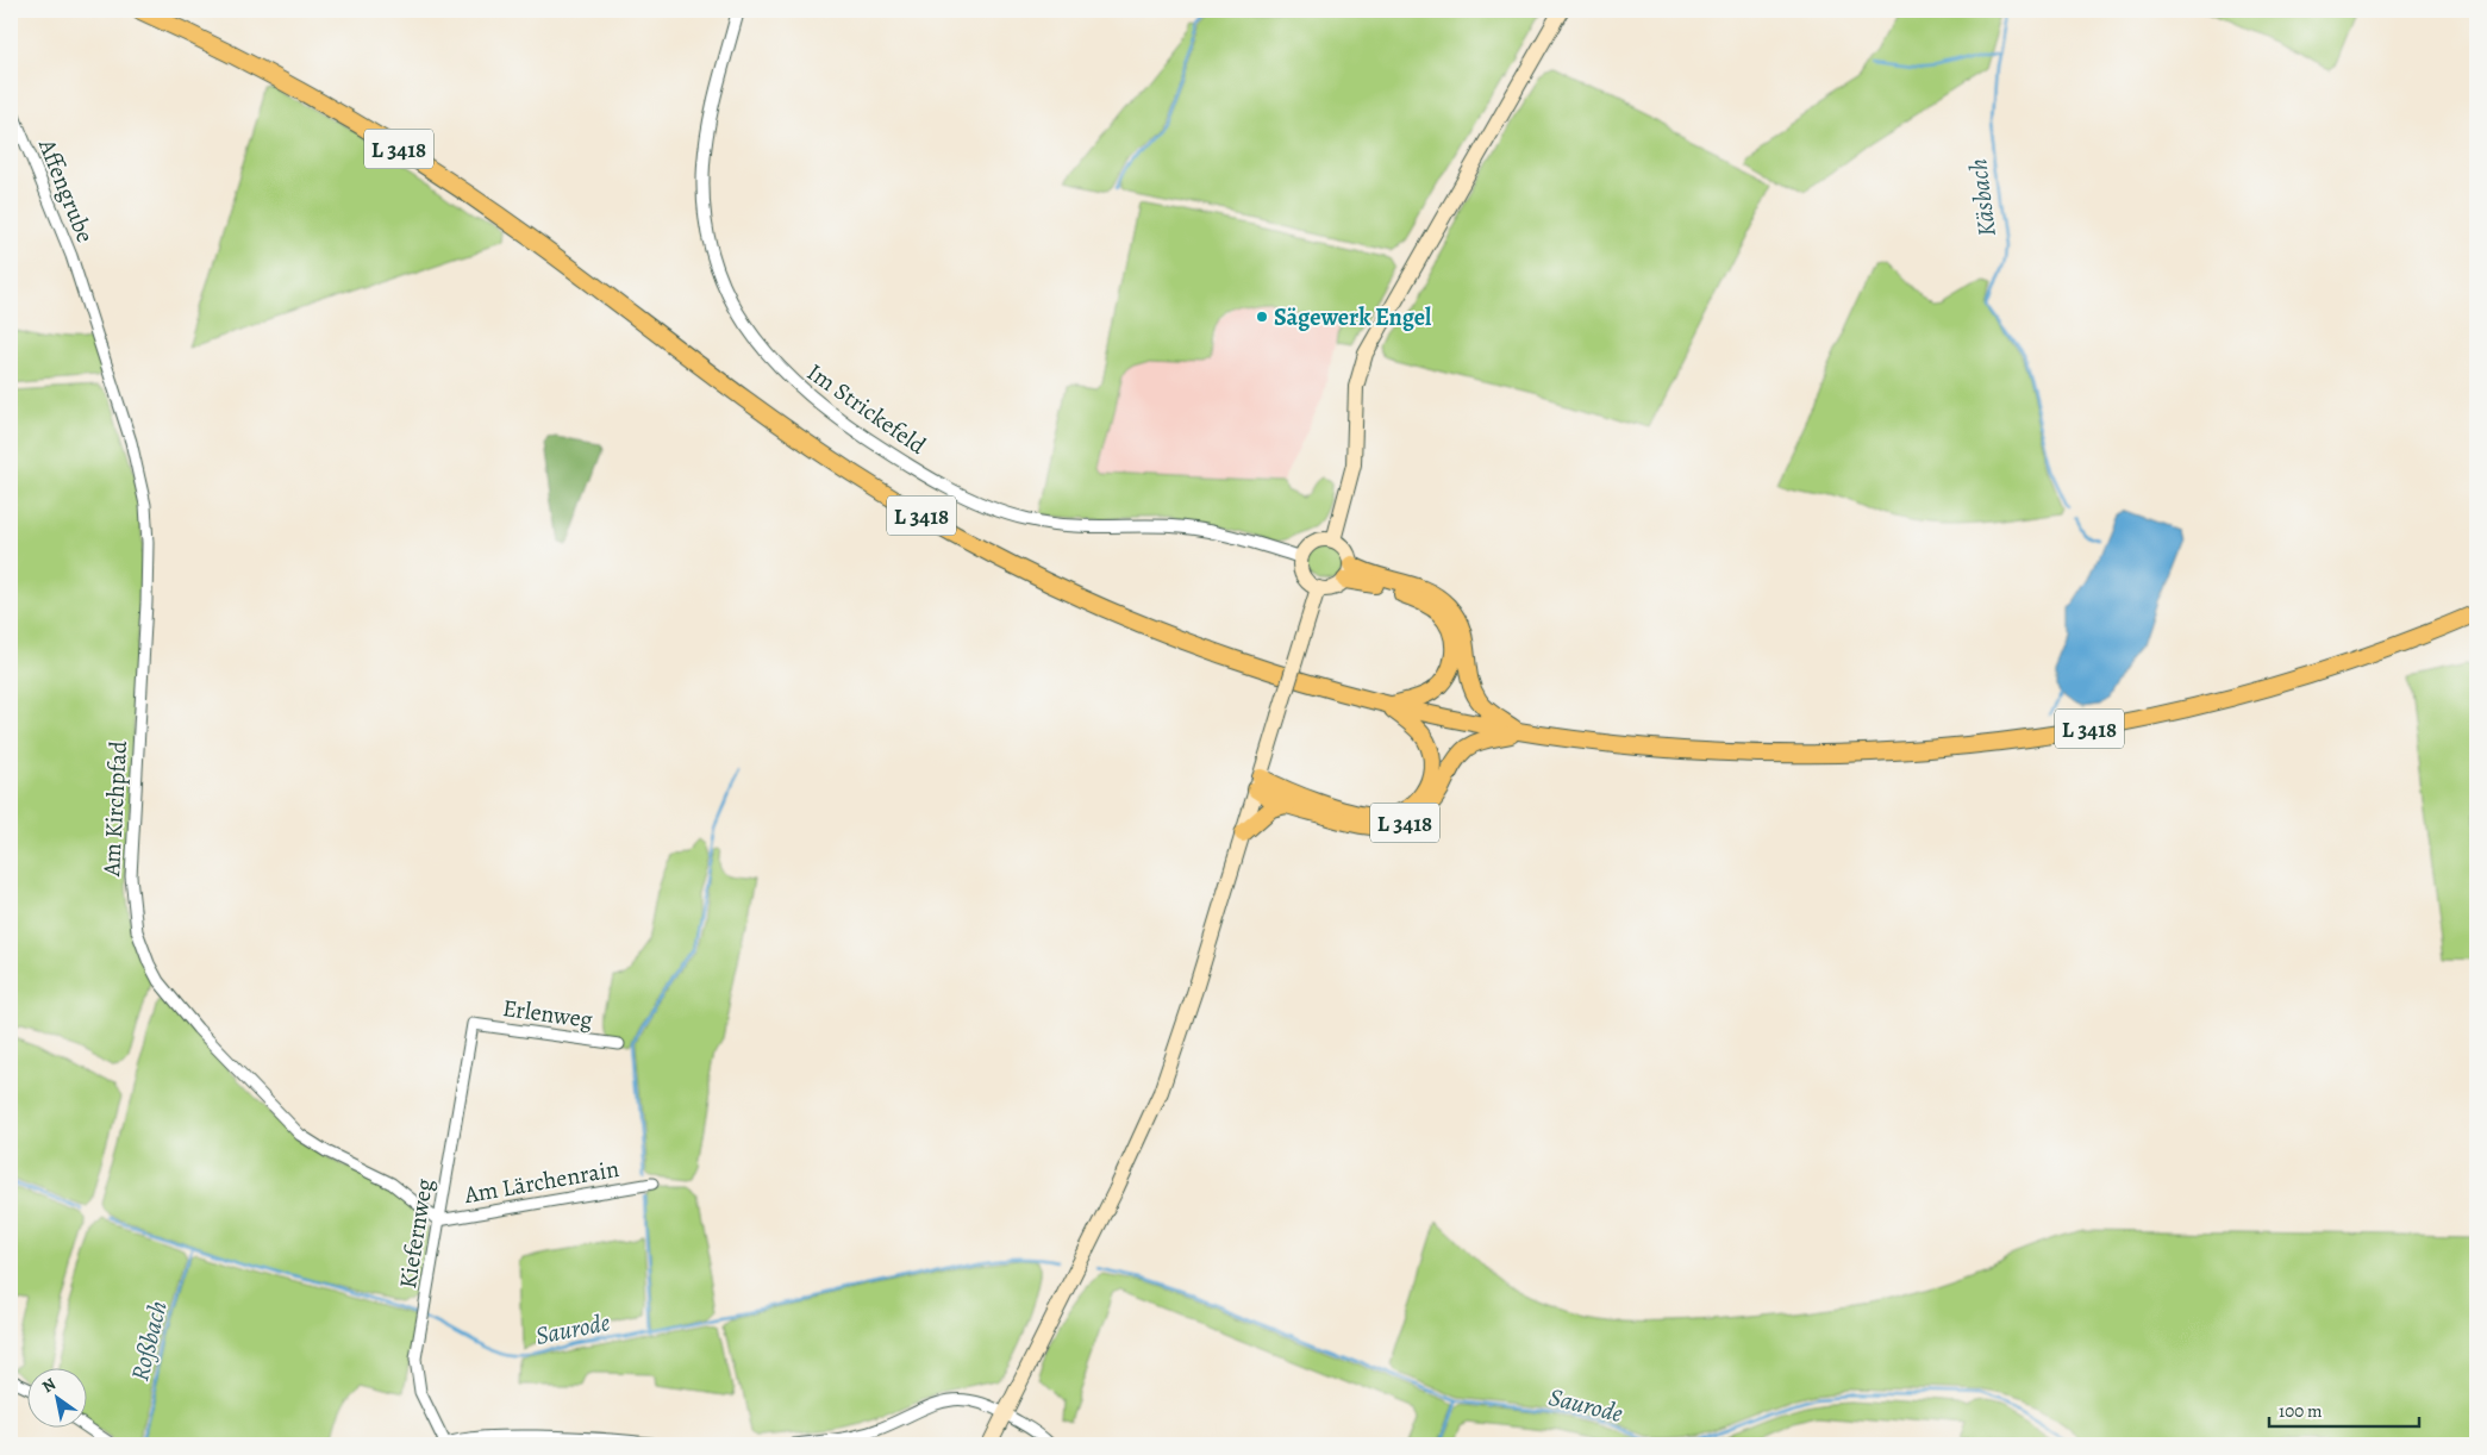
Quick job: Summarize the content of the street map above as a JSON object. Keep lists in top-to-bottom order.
{
  "streets": {
    "main road": ["L 3418"],
    "street": [
      "Affengrube",
      "Im Strickefeld",
      "Am Kirchpfad",
      "Erlenweg",
      "Am Lärchenrain",
      "Kiefernweg"
    ]
  },
  "crossings": [
    ["L 3418", "Im Strickefeld"],
    ["Affengrube", "Am Kirchpfad"],
    ["Am Kirchpfad", "Am Lärchenrain"],
    ["Am Kirchpfad", "Kiefernweg"],
    ["Erlenweg", "Kiefernweg"],
    ["Am Lärchenrain", "Kiefernweg"]
  ],
  "water": ["Käsbach", "Saurode", "Roßbach"],
  "places": ["Sägewerk Engel"],
  "scale_bar": "100 m",
  "north": "top left"
}
